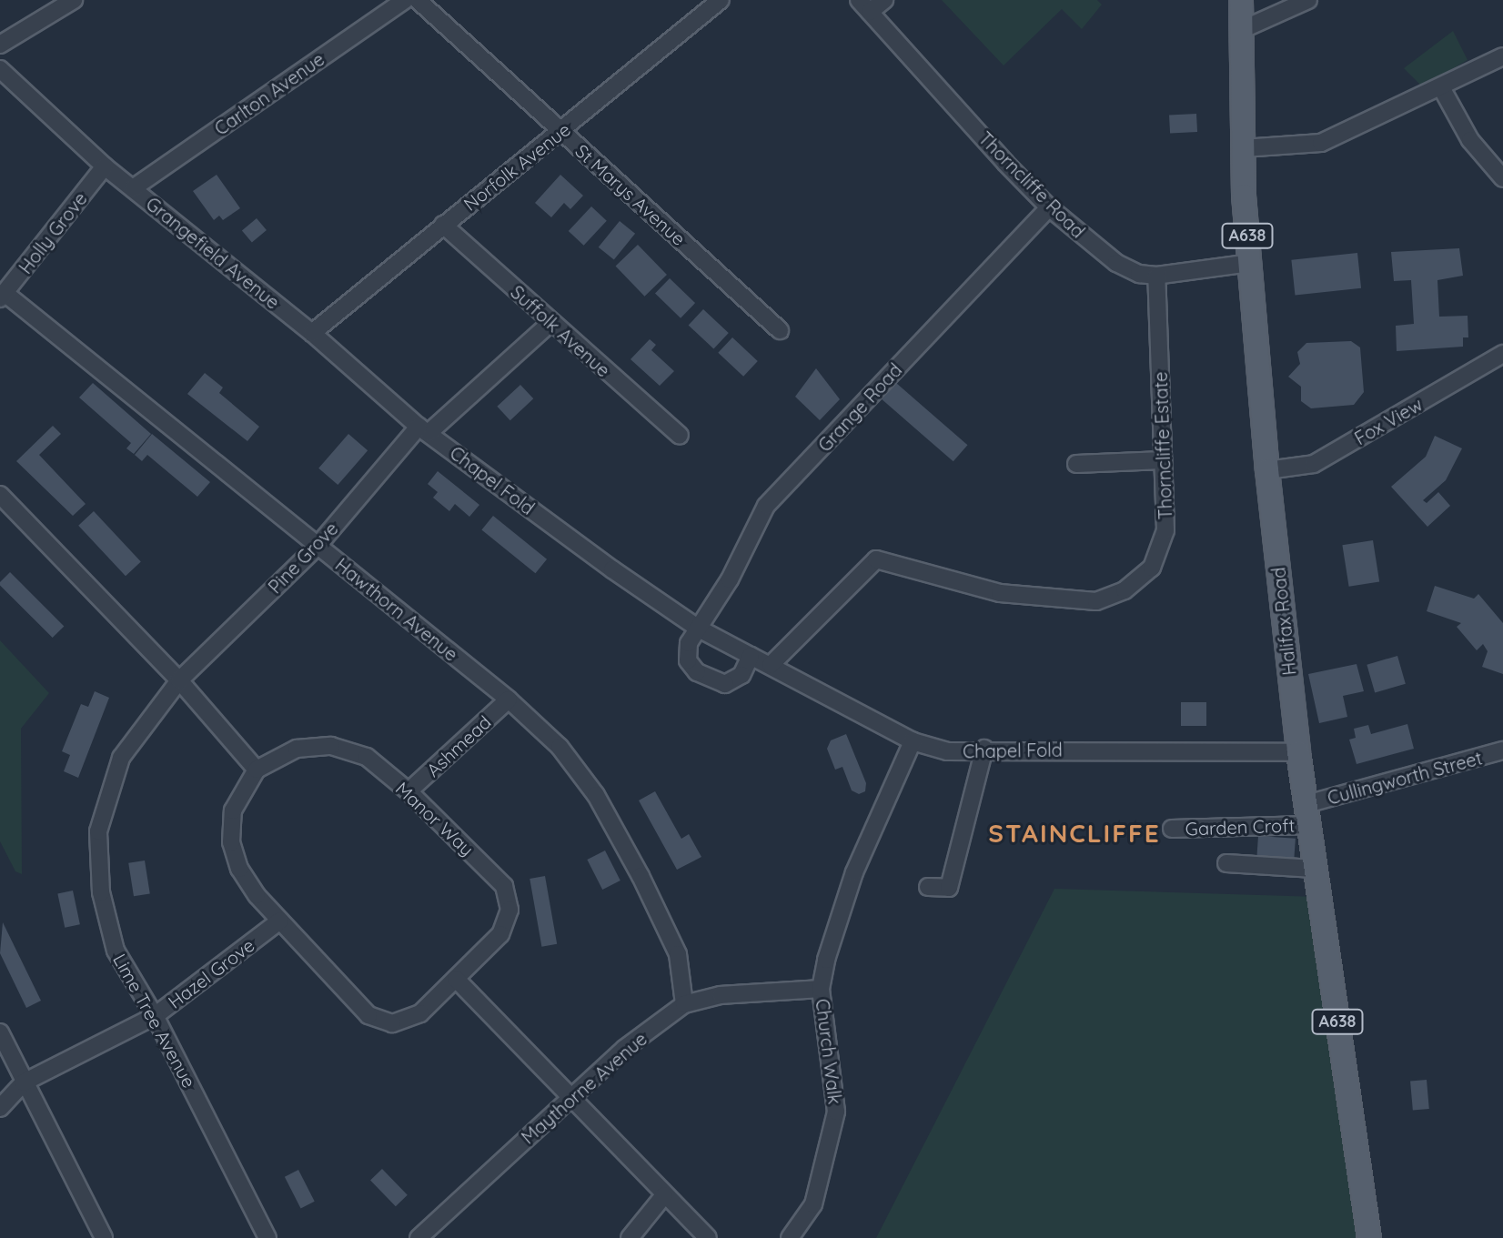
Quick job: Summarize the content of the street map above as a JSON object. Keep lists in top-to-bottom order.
{
  "streets": {
    "main road": ["A638", "Halifax Road"],
    "street": [
      "Carlton Avenue",
      "Norfolk Avenue",
      "Thorncliffe Road",
      "St Marys Avenue",
      "Holly Grove",
      "Grangefield Avenue",
      "Suffolk Avenue",
      "Grange Road",
      "Fox View",
      "Thorncliffe Estate",
      "Chapel Fold",
      "Pine Grove",
      "Hawthorn Avenue",
      "Ashmead",
      "Cullingworth Street",
      "Manor Way",
      "Garden Croft",
      "Hazel Grove",
      "Lime Tree Avenue",
      "Church Walk",
      "Maythorne Avenue"
    ]
  },
  "crossings": [
    ["Carlton Avenue", "Grangefield Avenue"],
    ["Norfolk Avenue", "St Marys Avenue"],
    ["Norfolk Avenue", "Grangefield Avenue"],
    ["Norfolk Avenue", "Suffolk Avenue"],
    ["Thorncliffe Road", "Grange Road"],
    ["Thorncliffe Road", "Thorncliffe Estate"],
    ["Thorncliffe Road", "Halifax Road"],
    ["Holly Grove", "Grangefield Avenue"],
    ["Holly Grove", "Hawthorn Avenue"],
    ["Grangefield Avenue", "Chapel Fold"],
    ["Grangefield Avenue", "Pine Grove"],
    ["Suffolk Avenue", "Pine Grove"],
    ["Grange Road", "Chapel Fold"],
    ["Fox View", "Halifax Road"],
    ["Thorncliffe Estate", "Chapel Fold"],
    ["Chapel Fold", "Pine Grove"],
    ["Chapel Fold", "Halifax Road"],
    ["Chapel Fold", "Church Walk"],
    ["Pine Grove", "Hawthorn Avenue"],
    ["Pine Grove", "Lime Tree Avenue"],
    ["Hawthorn Avenue", "Ashmead"],
    ["Hawthorn Avenue", "Maythorne Avenue"],
    ["Halifax Road", "Cullingworth Street"],
    ["Halifax Road", "Garden Croft"],
    ["Ashmead", "Manor Way"],
    ["Cullingworth Street", "Garden Croft"],
    ["Manor Way", "Hazel Grove"],
    ["Hazel Grove", "Lime Tree Avenue"],
    ["Church Walk", "Maythorne Avenue"]
  ],
  "districts": ["STAINCLIFFE"]
}
